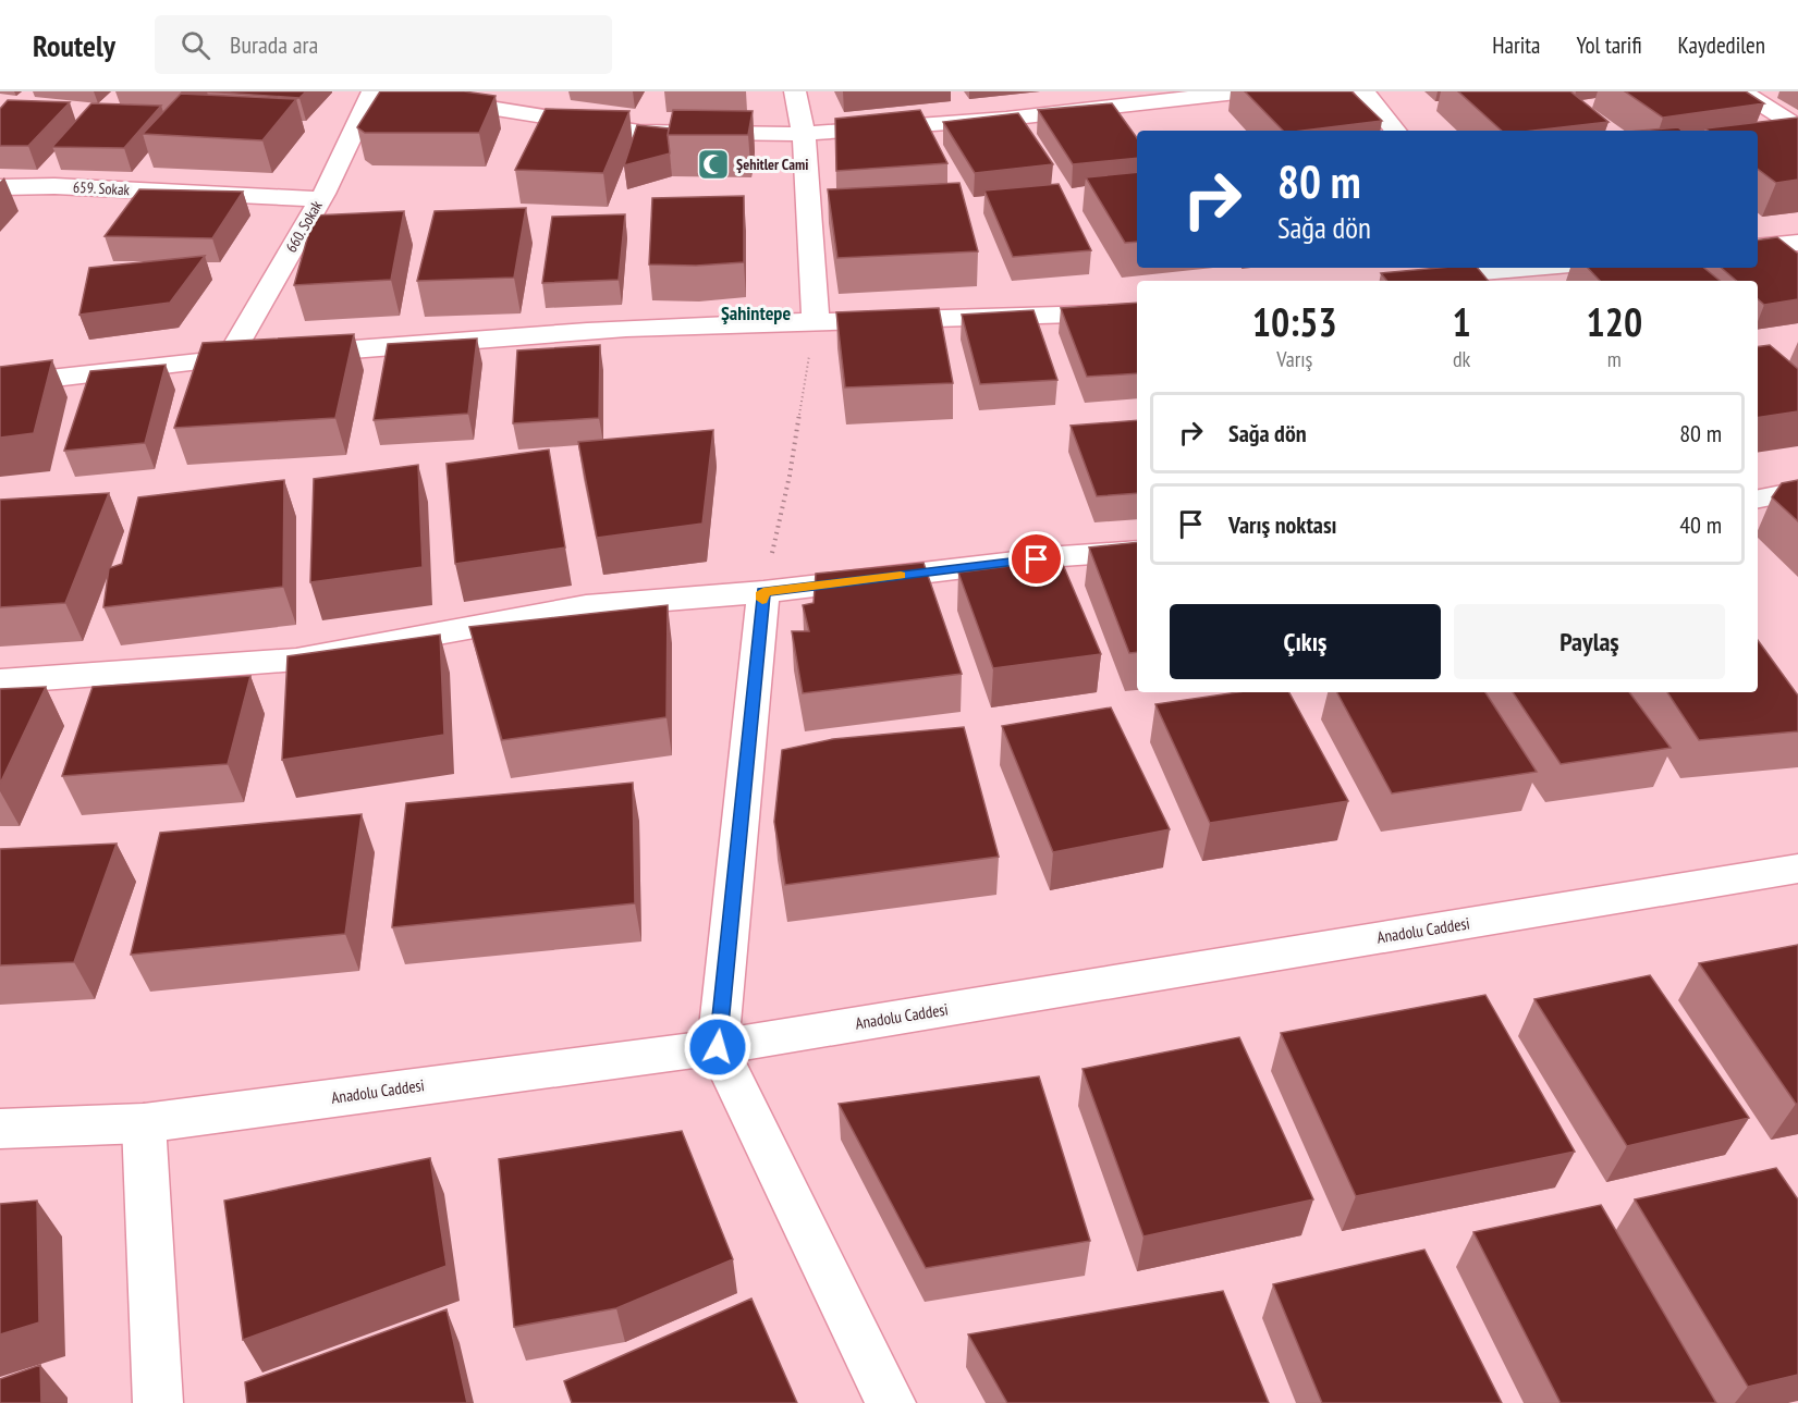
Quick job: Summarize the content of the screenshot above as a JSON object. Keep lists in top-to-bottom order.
{
  "streets": {
    "street": ["659. Sokak", "660. Sokak", "Anadolu Caddesi"]
  },
  "crossings": [
    ["659. Sokak", "660. Sokak"]
  ],
  "districts": ["Şahintepe"],
  "places": {
    "mosque": ["Şehitler Cami"]
  },
  "page": {
    "header": "Routely",
    "search": "Burada ara",
    "nav": ["Harita", "Yol tarifi", "Kaydedilen"],
    "turn": ["80 m", "Sağa dön"],
    "eta": [
      "10:53",
      "Varış",
      "1",
      "dk",
      "120",
      "m"
    ],
    "list": [
      {
        "name": "Sağa dön",
        "value": "80 m"
      },
      {
        "name": "Varış noktası",
        "value": "40 m"
      }
    ],
    "buttons": ["Çıkış", "Paylaş"]
  }
}
